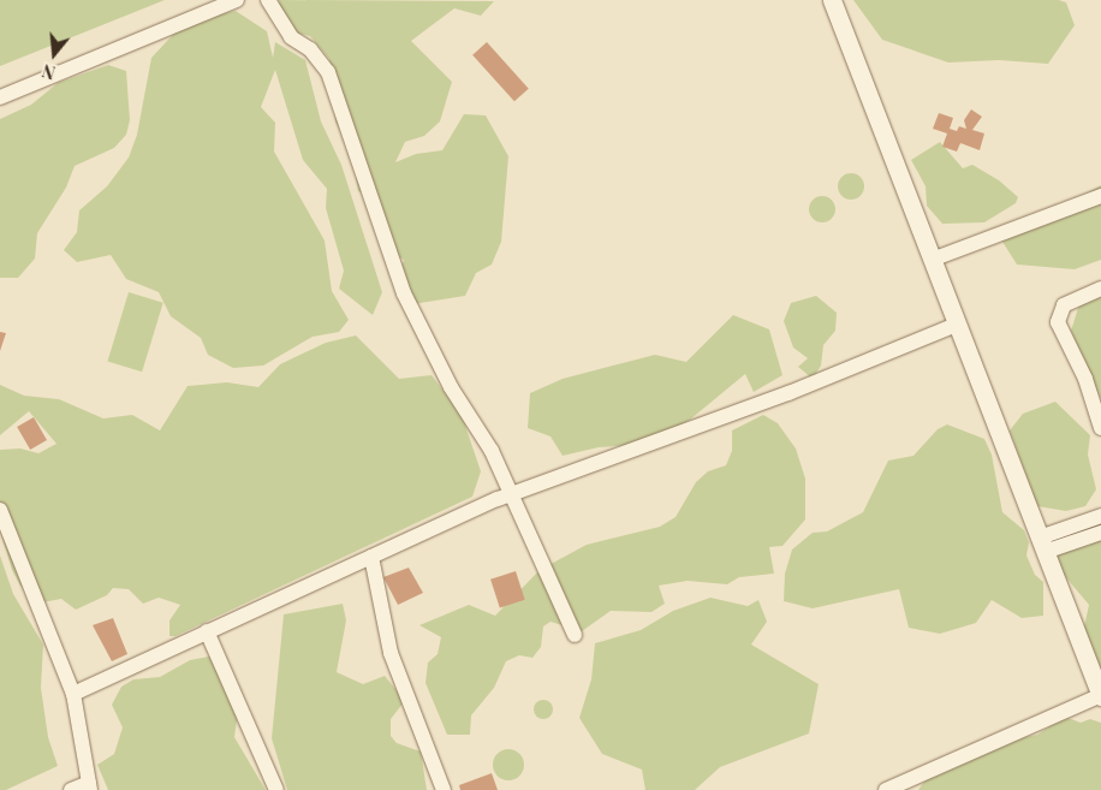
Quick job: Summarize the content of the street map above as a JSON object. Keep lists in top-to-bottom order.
{
  "north": "bottom"
}
